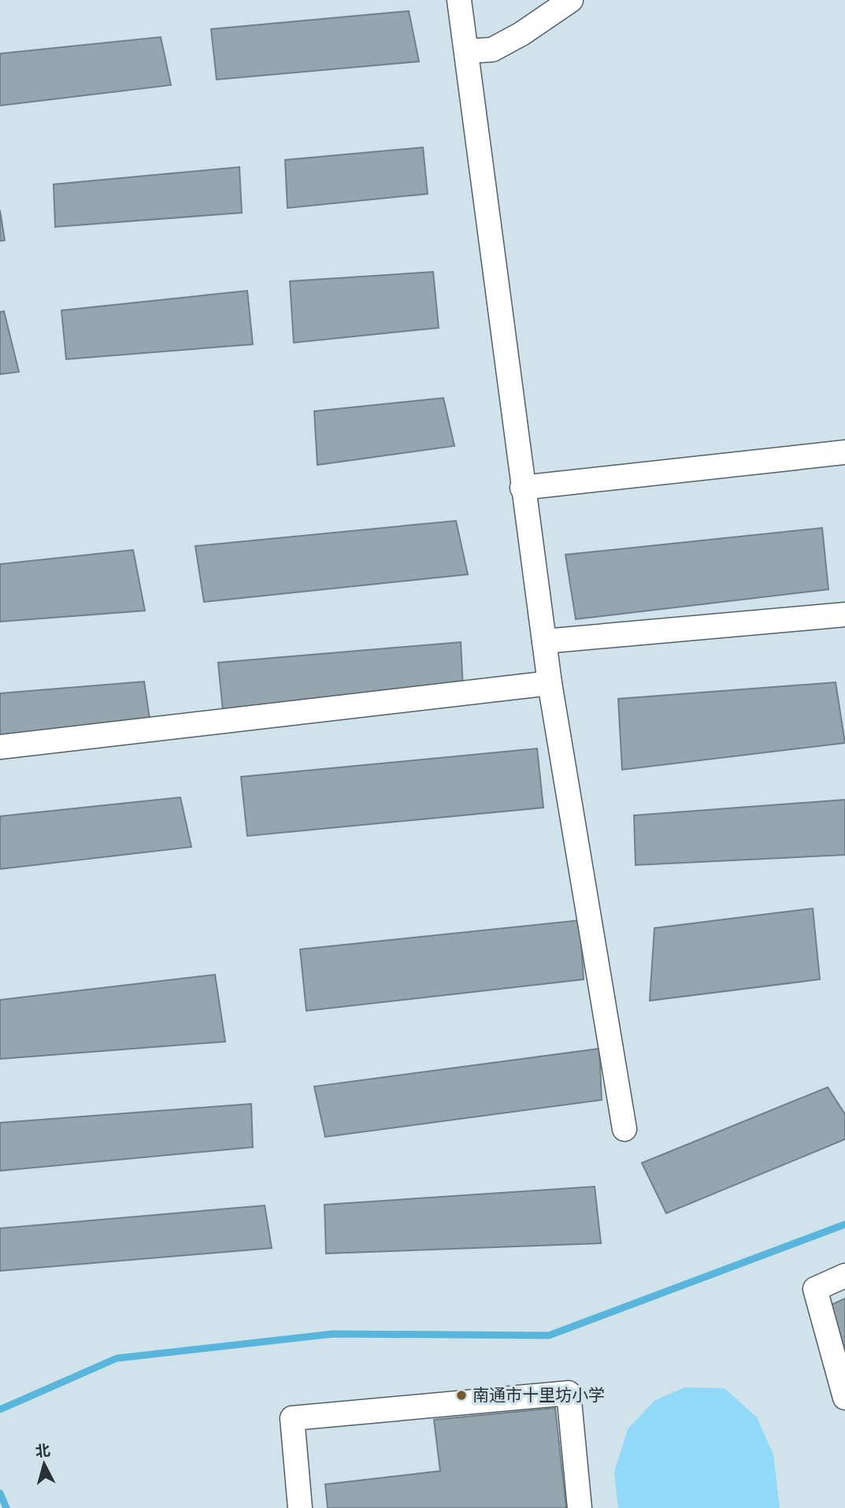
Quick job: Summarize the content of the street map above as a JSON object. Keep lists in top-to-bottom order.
{
  "places": ["南通市十里坊小学"],
  "north": "top"
}
